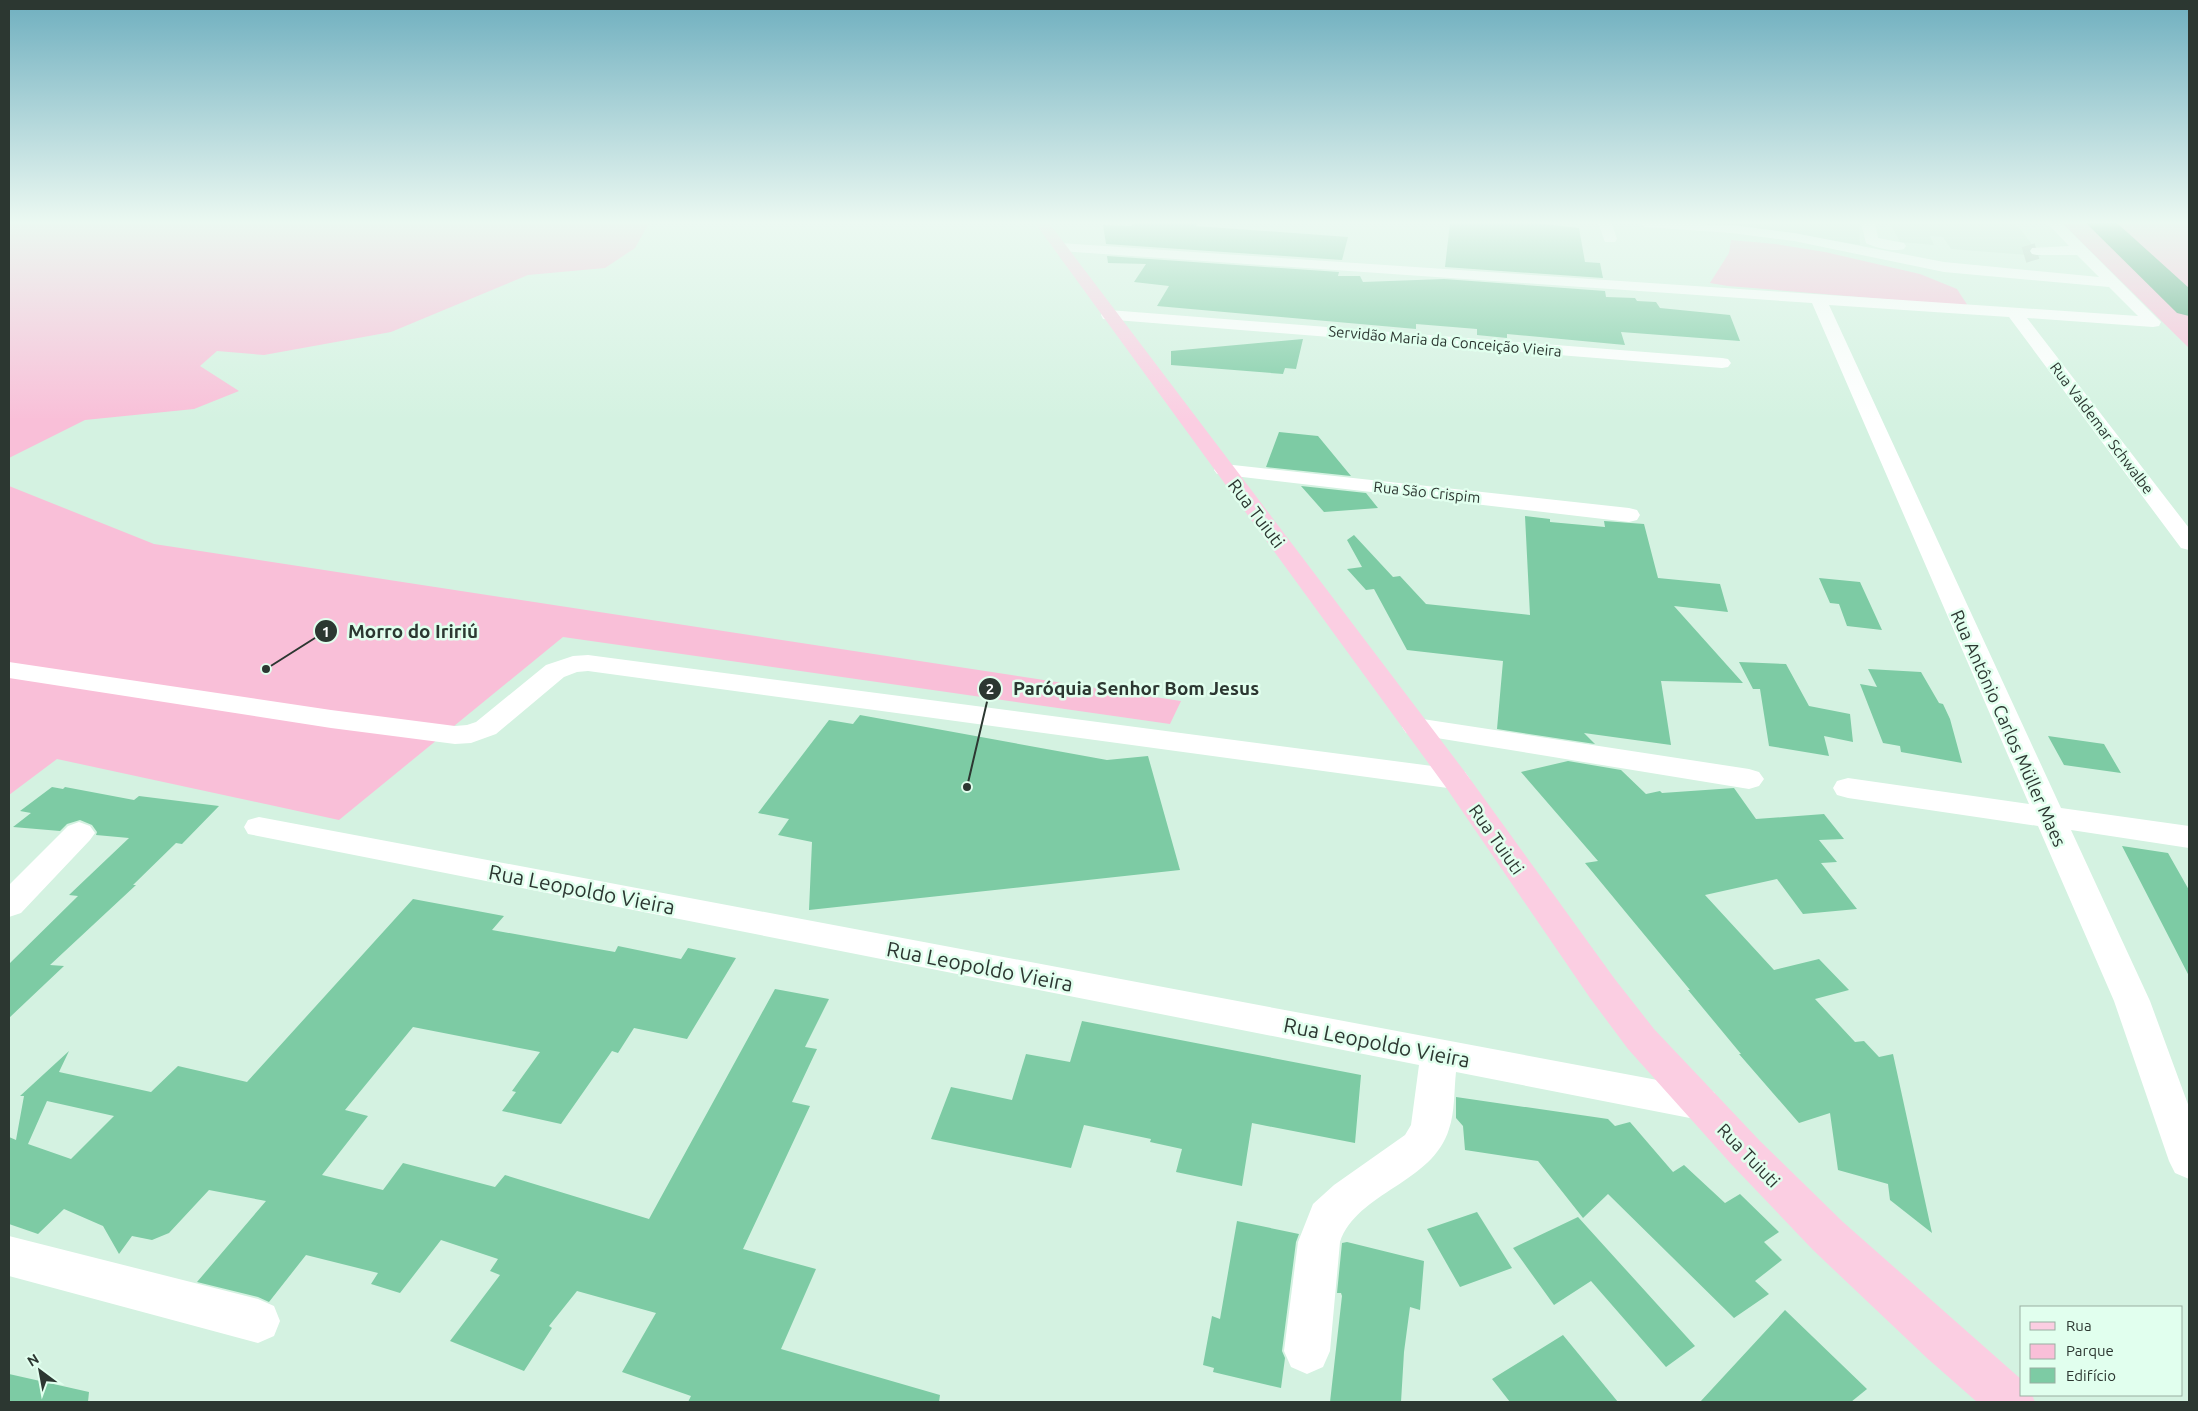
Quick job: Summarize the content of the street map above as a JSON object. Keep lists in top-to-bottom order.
{
  "streets": {
    "main road": ["Rua Tuiuti"],
    "street": [
      "Servidão Maria da Conceição Vieira",
      "Rua Valdemar Schwalbe",
      "Rua São Crispim",
      "Rua Antônio Carlos Müller Maes",
      "Rua Leopoldo Vieira"
    ]
  },
  "crossings": [
    ["Servidão Maria da Conceição Vieira", "Rua Tuiuti"],
    ["Rua São Crispim", "Rua Tuiuti"],
    ["Rua Tuiuti", "Rua Leopoldo Vieira"]
  ],
  "places": ["Morro do Iririú", "Paróquia Senhor Bom Jesus"],
  "legend": ["Rua", "Parque", "Edifício"],
  "north": "top left"
}
